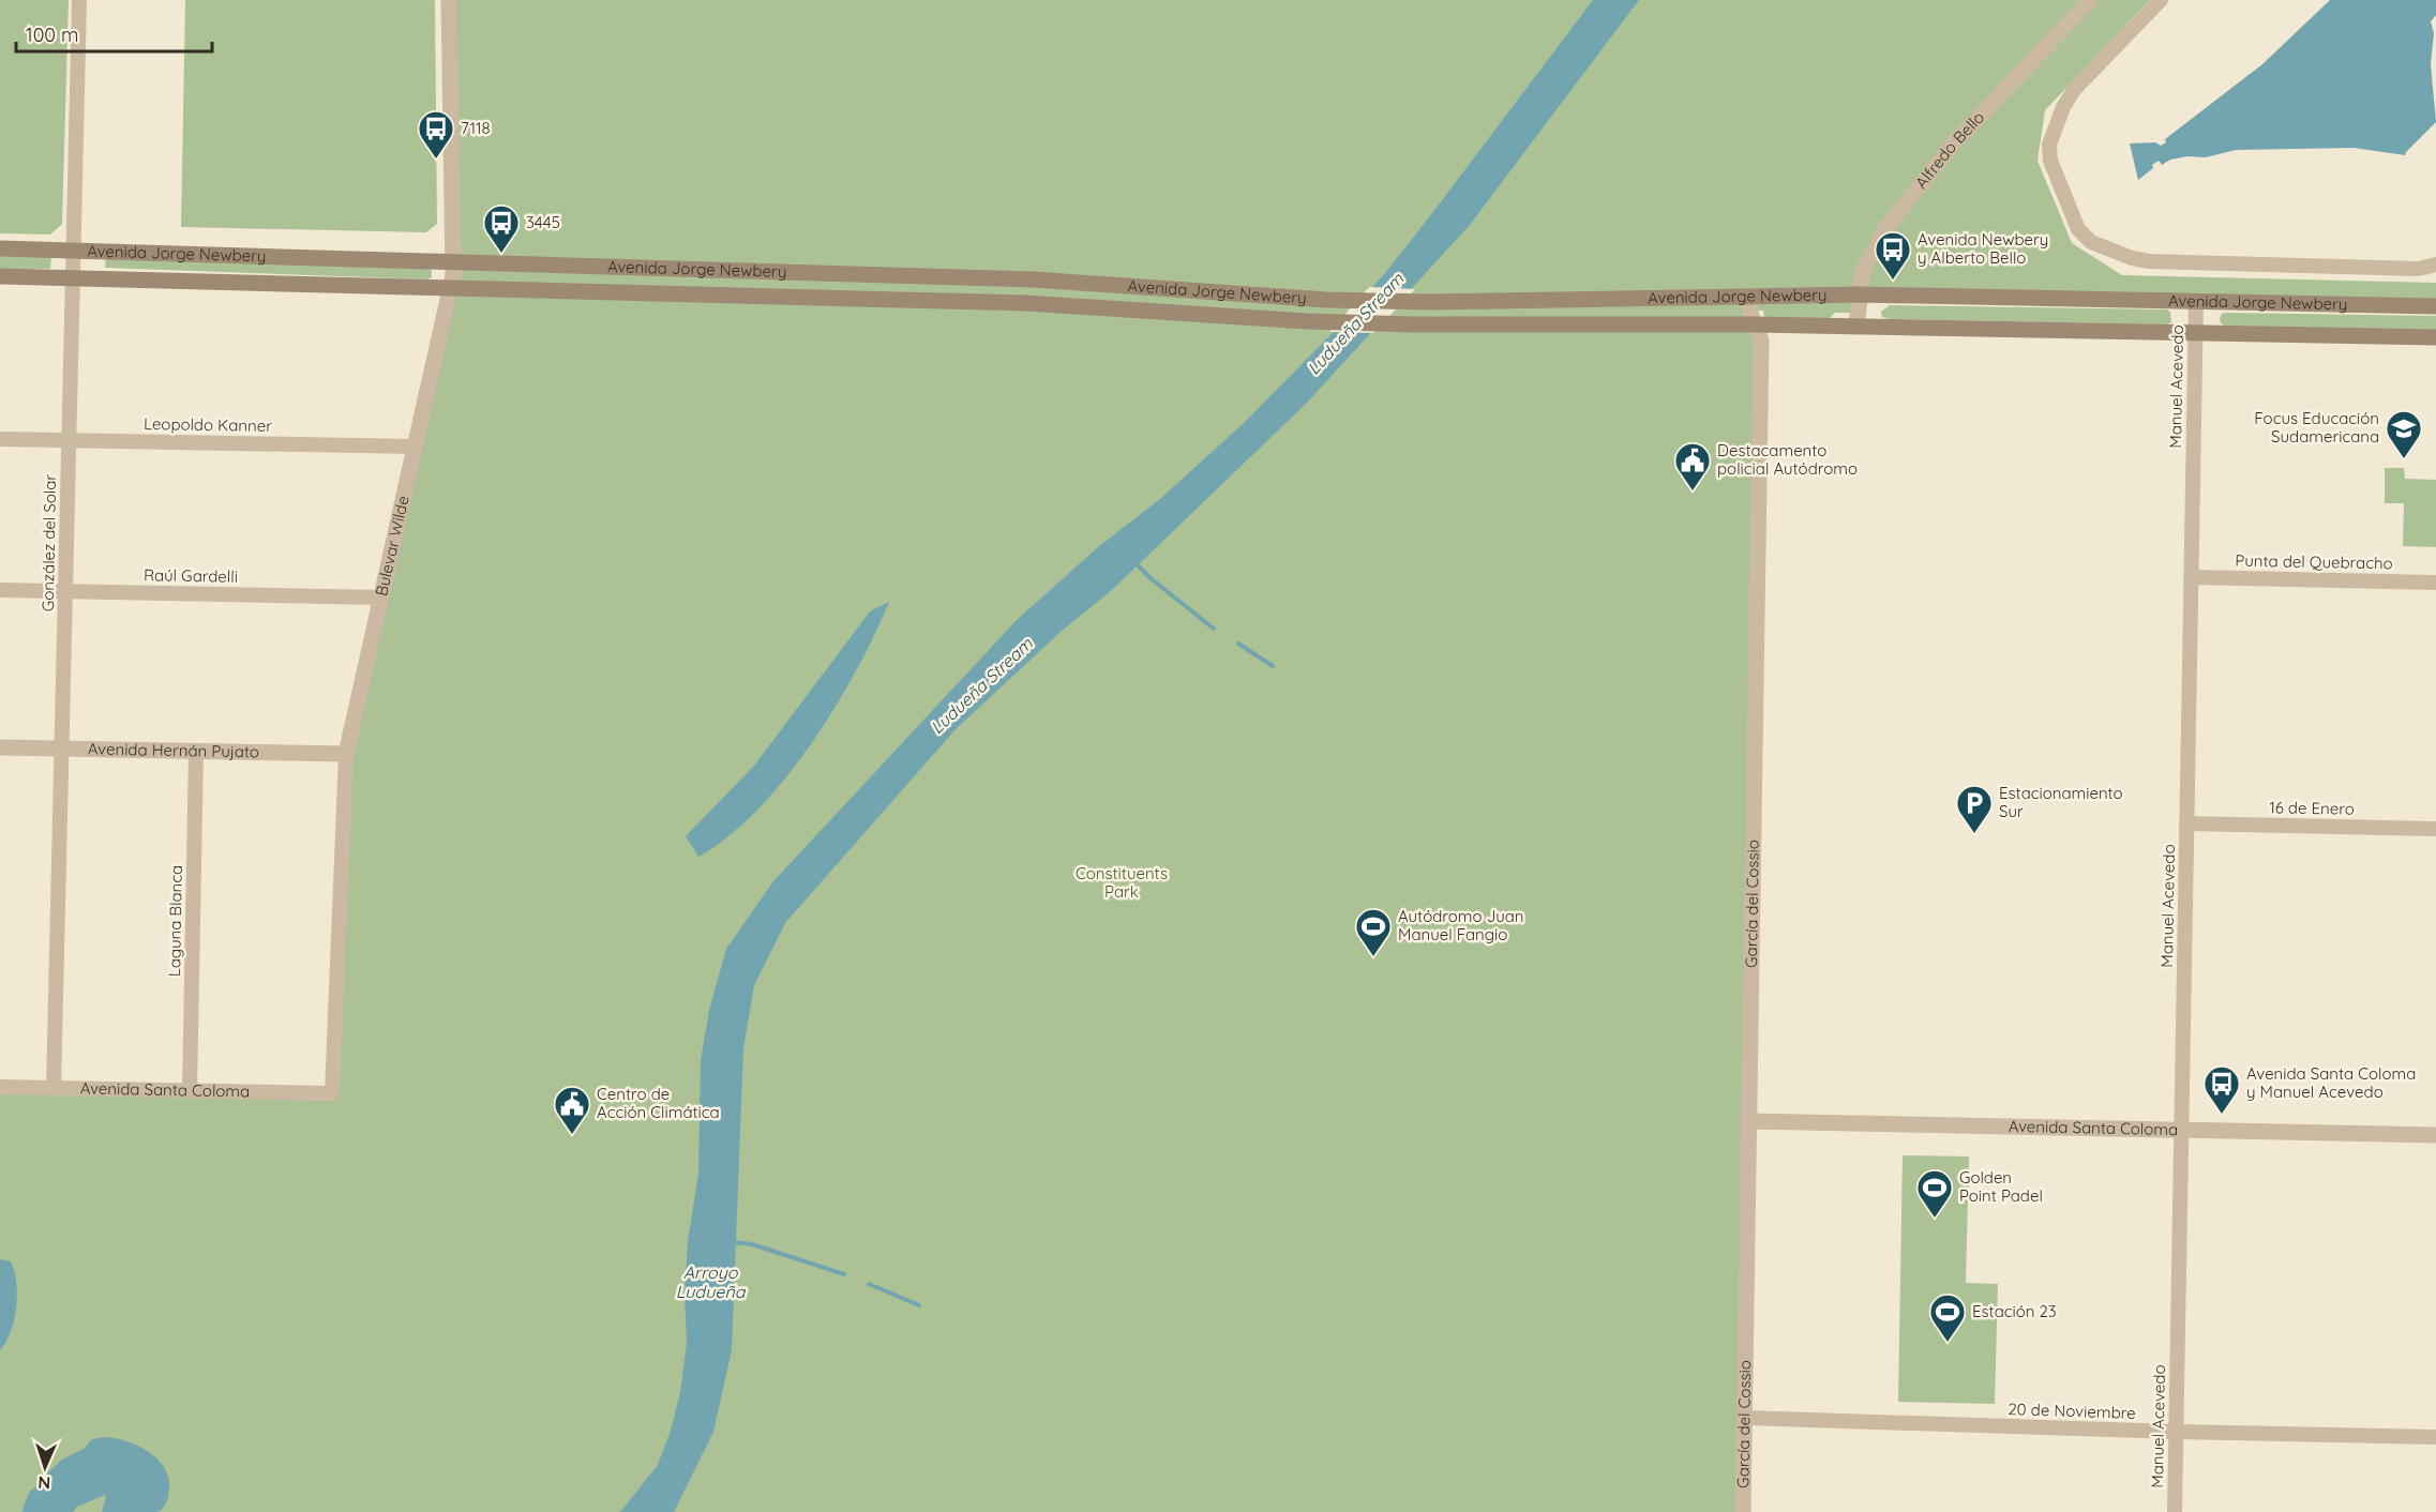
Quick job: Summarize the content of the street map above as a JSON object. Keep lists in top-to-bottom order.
{
  "streets": {
    "main road": ["Avenida Jorge Newbery"],
    "street": [
      "Alfredo Bello",
      "Manuel Acevedo",
      "Leopoldo Kanner",
      "González del Solar",
      "Bulevar Wilde",
      "Punta del Quebracho",
      "Raúl Gardelli",
      "Avenida Hernán Pujato",
      "16 de Enero",
      "García del Cossio",
      "Laguna Blanca",
      "Avenida Santa Coloma",
      "20 de Noviembre"
    ]
  },
  "crossings": [
    ["Alfredo Bello", "Avenida Jorge Newbery"],
    ["Avenida Jorge Newbery", "Manuel Acevedo"],
    ["Avenida Jorge Newbery", "González del Solar"],
    ["Avenida Jorge Newbery", "Bulevar Wilde"],
    ["Avenida Jorge Newbery", "García del Cossio"],
    ["Manuel Acevedo", "Punta del Quebracho"],
    ["Manuel Acevedo", "16 de Enero"],
    ["Manuel Acevedo", "Avenida Santa Coloma"],
    ["Manuel Acevedo", "20 de Noviembre"],
    ["Leopoldo Kanner", "González del Solar"],
    ["Leopoldo Kanner", "Bulevar Wilde"],
    ["González del Solar", "Raúl Gardelli"],
    ["González del Solar", "Avenida Hernán Pujato"],
    ["González del Solar", "Avenida Santa Coloma"],
    ["Bulevar Wilde", "Raúl Gardelli"],
    ["Bulevar Wilde", "Avenida Hernán Pujato"],
    ["Bulevar Wilde", "Avenida Santa Coloma"],
    ["Avenida Hernán Pujato", "Laguna Blanca"],
    ["García del Cossio", "Avenida Santa Coloma"],
    ["García del Cossio", "20 de Noviembre"],
    ["Laguna Blanca", "Avenida Santa Coloma"]
  ],
  "water": ["Ludueña Stream", "Arroyo Ludueña"],
  "parks": ["Constituents Park"],
  "places": {
    "bus stop": [
      "7118",
      "3445",
      "Avenida Newbery y Alberto Bello",
      "Avenida Santa Coloma y Manuel Acevedo"
    ],
    "school or university": ["Focus Educación Sudamericana"],
    "public building": ["Destacamento policial Autódromo", "Centro de Acción Climática"],
    "parking": ["Estacionamiento Sur"],
    "sports": ["Autódromo Juan Manuel Fangio", "Golden Point Padel", "Estación 23"]
  },
  "scale_bar": "100 m",
  "north": "bottom"
}
